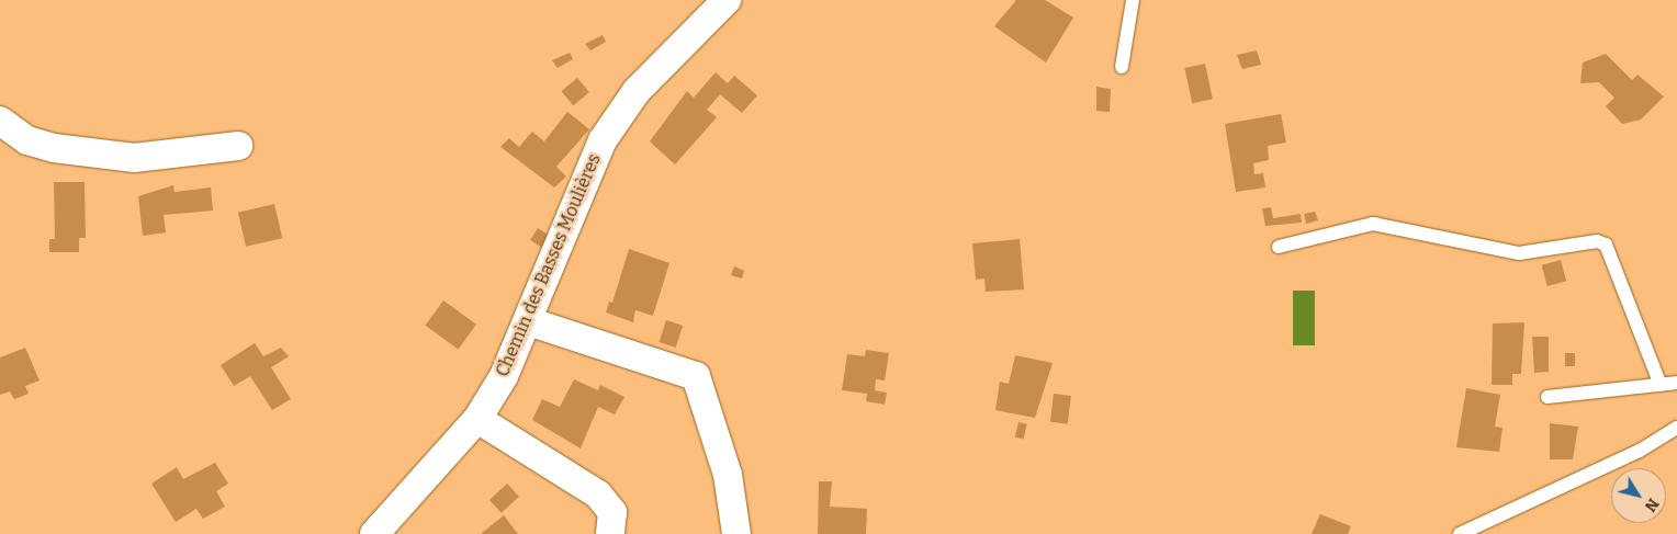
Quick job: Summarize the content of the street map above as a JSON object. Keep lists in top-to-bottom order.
{
  "streets": {
    "street": ["Chemin des Basses Moulières"]
  },
  "north": "bottom right"
}
